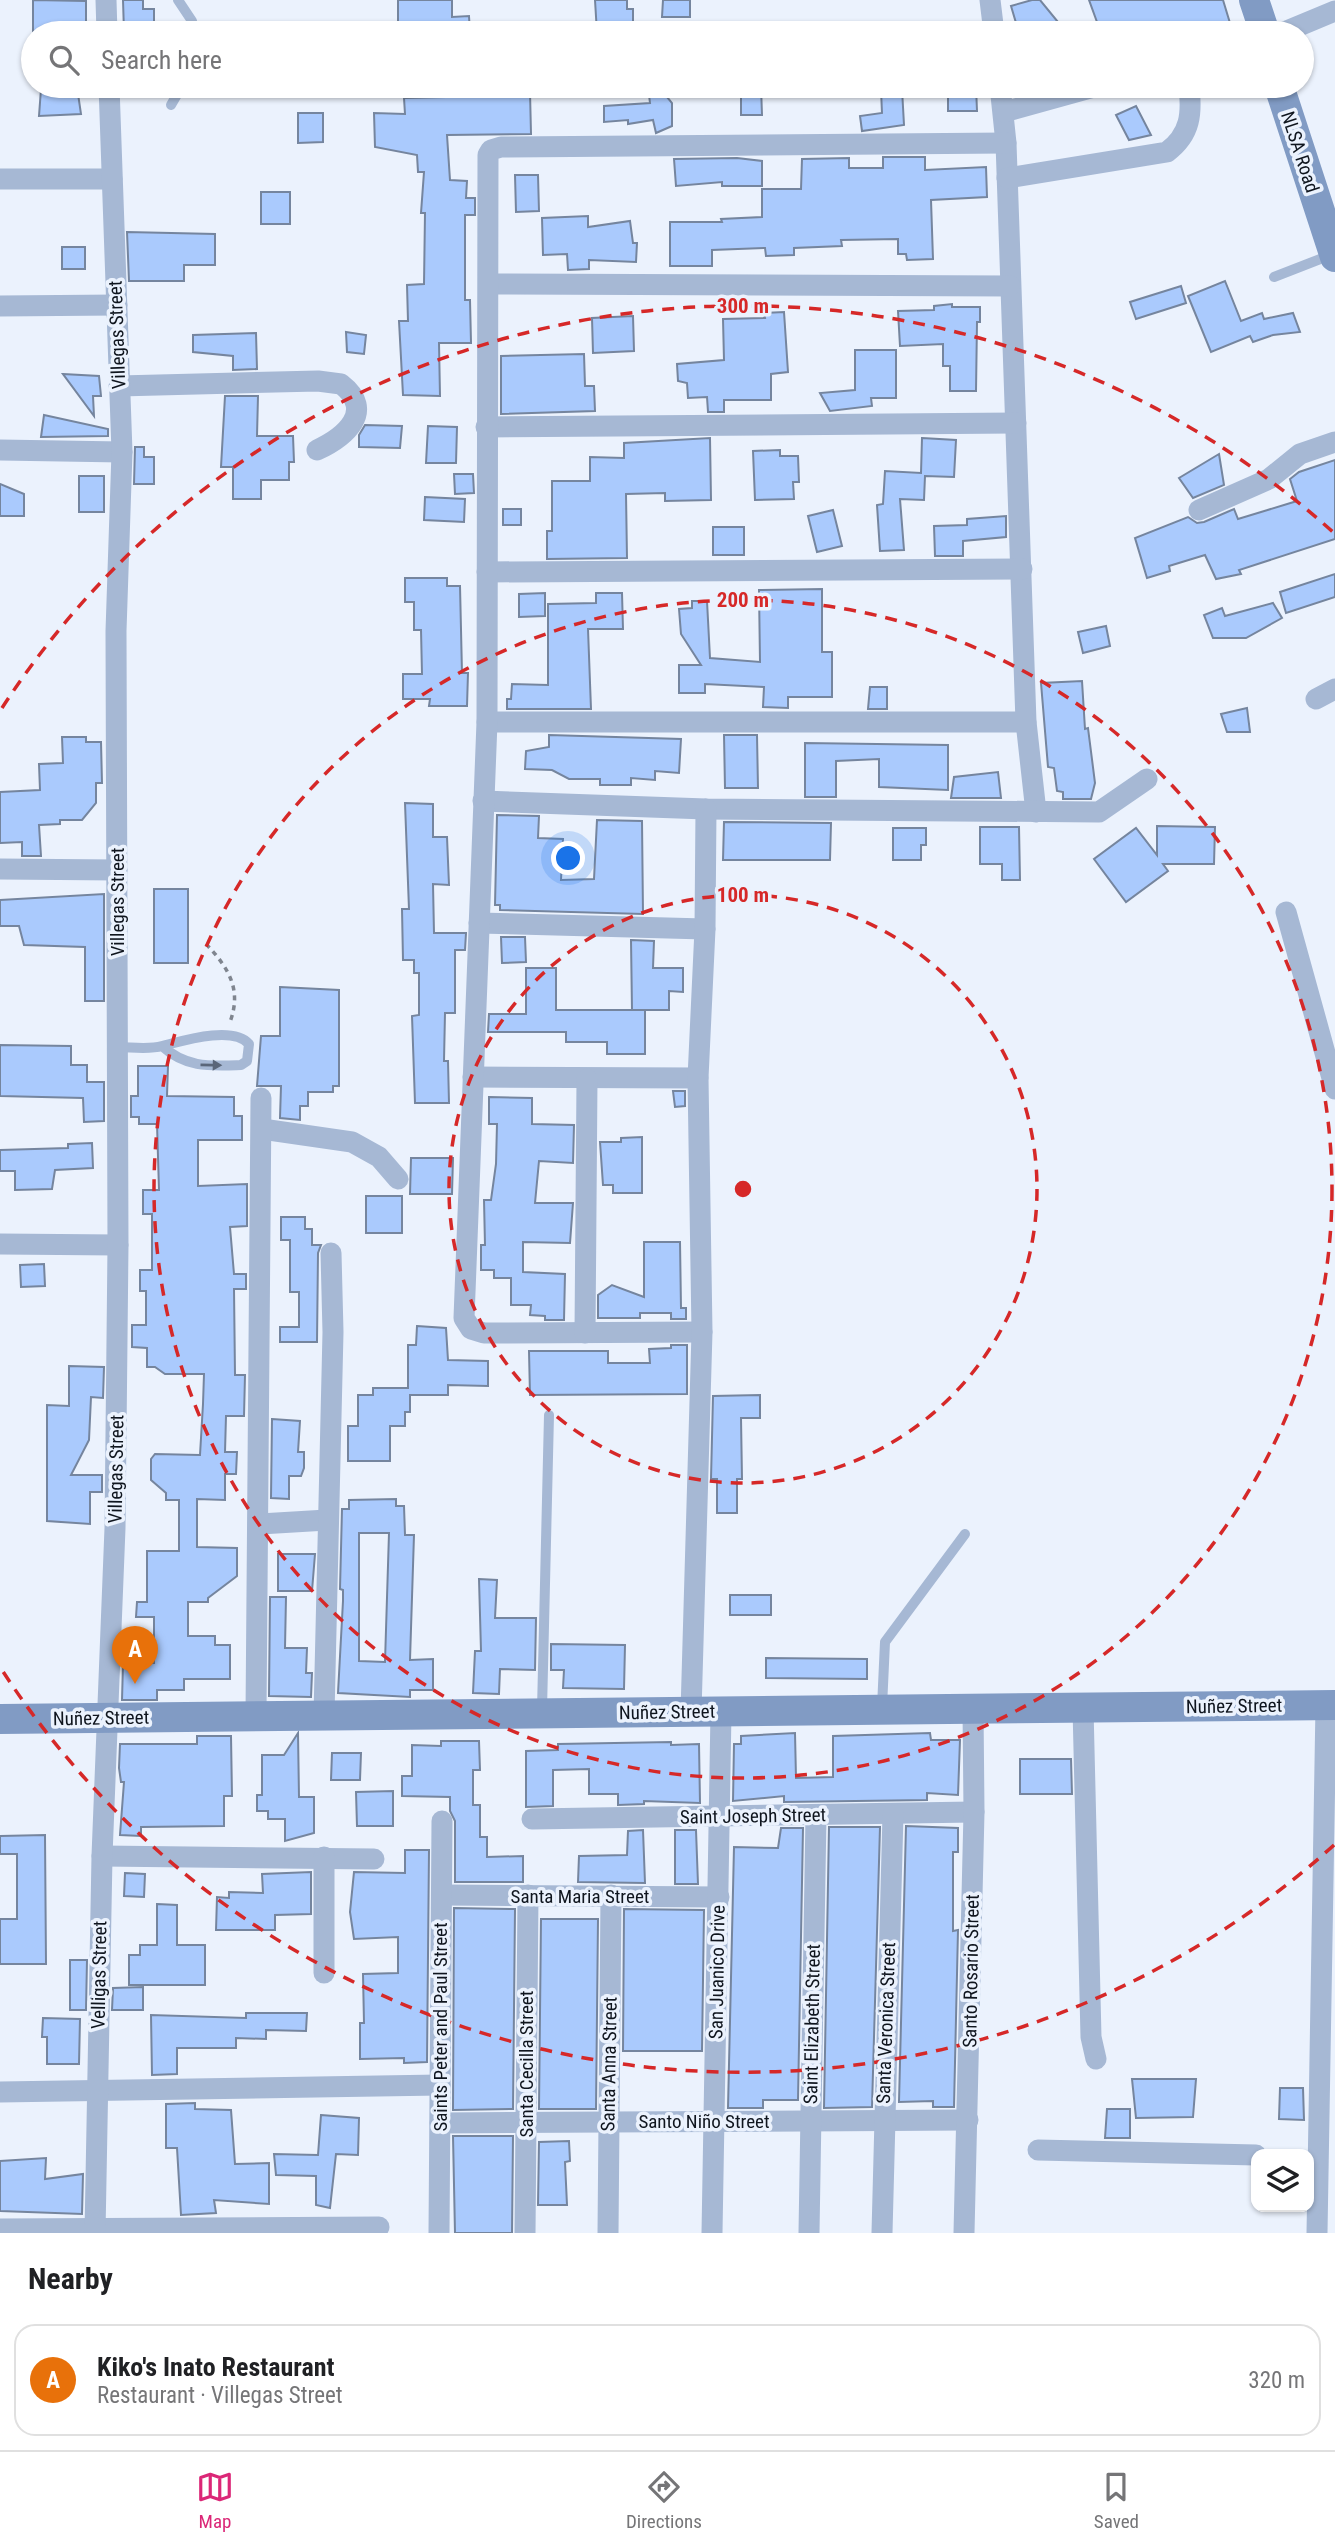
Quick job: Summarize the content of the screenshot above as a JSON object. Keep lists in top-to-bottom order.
{
  "streets": {
    "street": [
      "NLSA Road",
      "Villegas Street",
      "Nuñez Street",
      "Saint Joseph Street",
      "Santa Maria Street",
      "Santo Rosario Street",
      "San Juanico Drive",
      "Velligas Street",
      "Santa Veronica Street",
      "Saint Elizabeth Street",
      "Saints Peter and Paul Street",
      "Santa Cecilla Street",
      "Santa Anna Street",
      "Santo Niño Street"
    ]
  },
  "crossings": [
    ["Villegas Street", "Nuñez Street"],
    ["Villegas Street", "Velligas Street"],
    ["Nuñez Street", "Santo Rosario Street"],
    ["Nuñez Street", "San Juanico Drive"],
    ["Nuñez Street", "Velligas Street"],
    ["Saint Joseph Street", "Santo Rosario Street"],
    ["Saint Joseph Street", "San Juanico Drive"],
    ["Saint Joseph Street", "Santa Veronica Street"],
    ["Saint Joseph Street", "Saint Elizabeth Street"],
    ["Santa Maria Street", "San Juanico Drive"],
    ["Santa Maria Street", "Saints Peter and Paul Street"],
    ["Santa Maria Street", "Santa Cecilla Street"],
    ["Santa Maria Street", "Santa Anna Street"],
    ["Santo Rosario Street", "Santo Niño Street"],
    ["San Juanico Drive", "Santo Niño Street"],
    ["Santa Veronica Street", "Santo Niño Street"],
    ["Saint Elizabeth Street", "Santo Niño Street"],
    ["Saints Peter and Paul Street", "Santo Niño Street"],
    ["Santa Cecilla Street", "Santo Niño Street"],
    ["Santa Anna Street", "Santo Niño Street"]
  ],
  "page": {
    "search": "Search here",
    "pins": "A",
    "heading": "Nearby",
    "list": [
      {
        "mark": "A",
        "name": "Kiko's Inato Restaurant",
        "note": "Restaurant · Villegas Street",
        "value": "320 m"
      }
    ],
    "nav": ["Map", "Directions", "Saved"]
  },
  "rings": ["300 m", "200 m", "100 m"]
}
